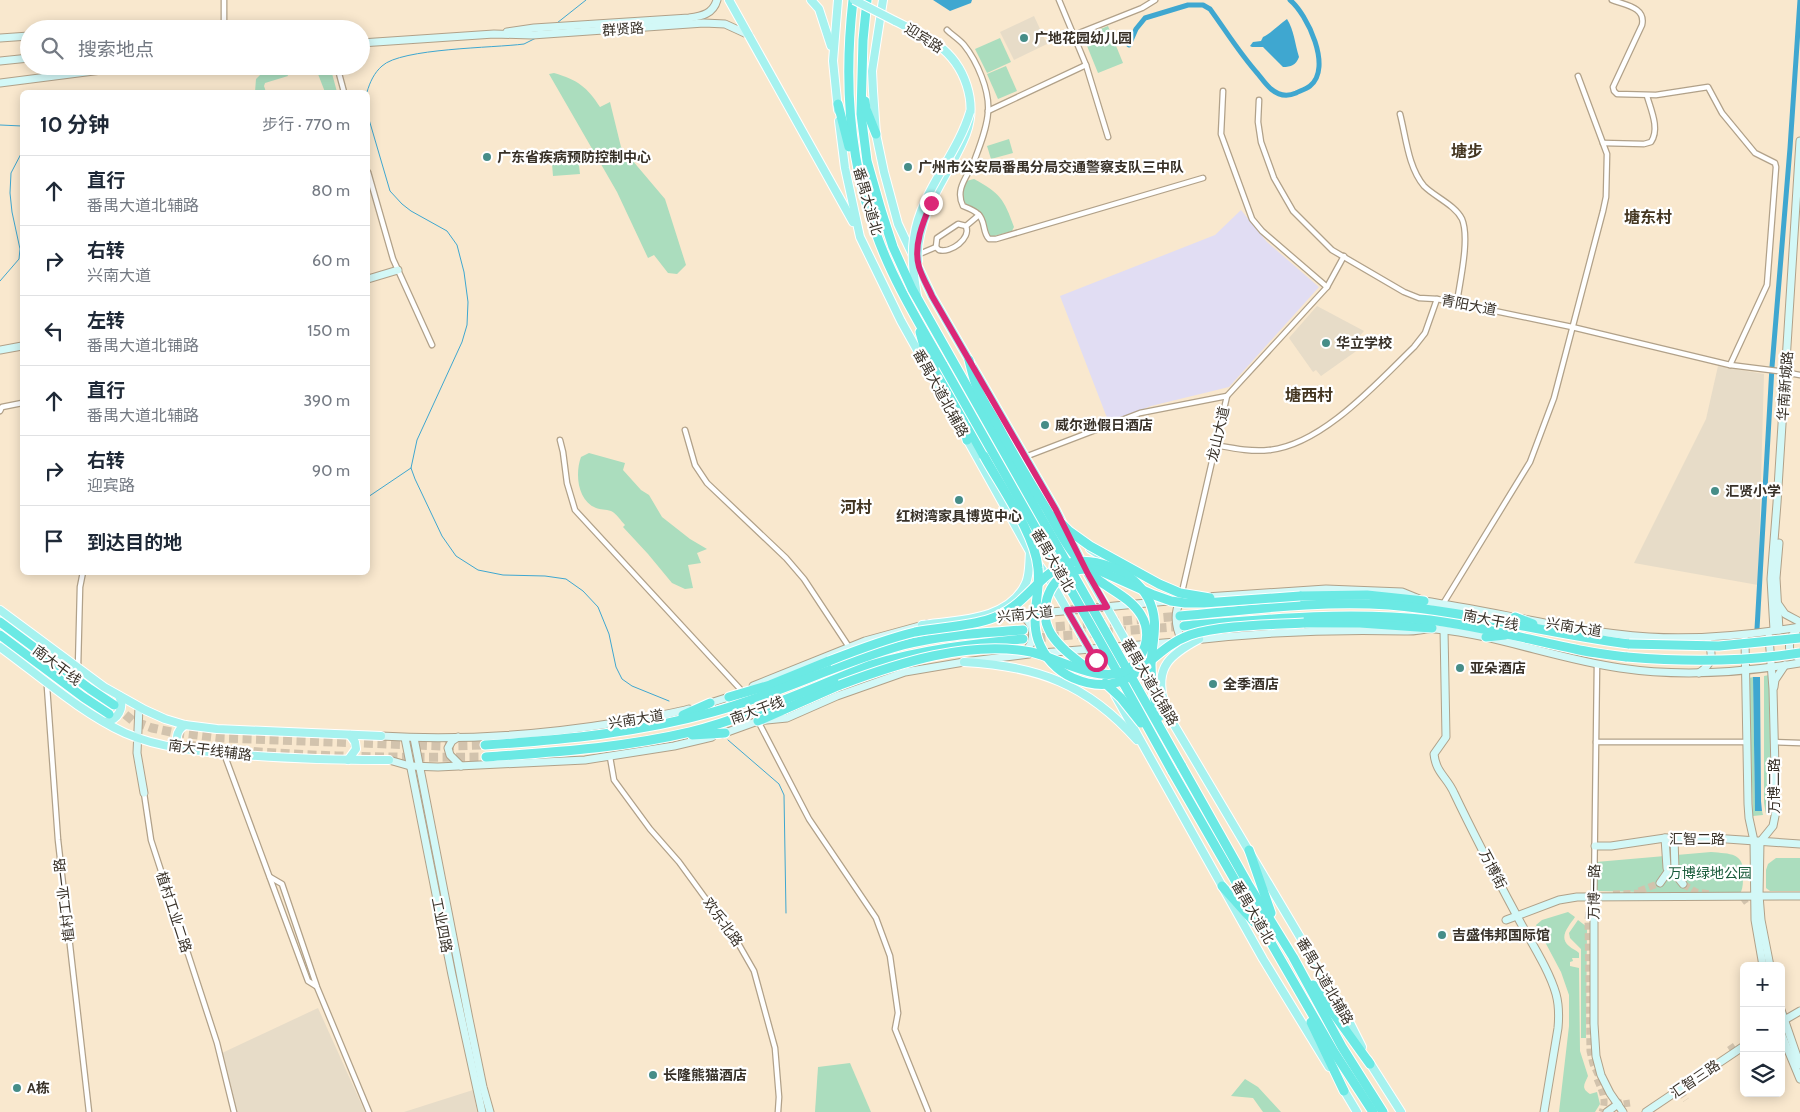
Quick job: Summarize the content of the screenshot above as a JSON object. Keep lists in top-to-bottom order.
{
  "streets": {
    "highway": ["番禺大道北", "南大干线"],
    "main road": [
      "迎宾路",
      "番禺大道北辅路",
      "番禺大道北铺路",
      "南大干线辅路"
    ],
    "street": [
      "群贤路",
      "青阳大道",
      "华南新城路",
      "龙山大道",
      "兴南大道",
      "万博二路",
      "汇智二路",
      "万博街",
      "万博一路",
      "植村工业一路",
      "植村工业二路",
      "欢乐北路",
      "工业四路",
      "汇智三路"
    ]
  },
  "crossings": [
    ["迎宾路", "番禺大道北"],
    ["青阳大道", "华南新城路"],
    ["青阳大道", "龙山大道"],
    ["华南新城路", "兴南大道"],
    ["华南新城路", "万博二路"],
    ["番禺大道北辅路", "兴南大道"],
    ["番禺大道北辅路", "番禺大道北铺路"],
    ["龙山大道", "兴南大道"],
    ["兴南大道", "番禺大道北铺路"],
    ["兴南大道", "南大干线辅路"],
    ["兴南大道", "万博二路"],
    ["兴南大道", "万博街"],
    ["兴南大道", "万博一路"],
    ["兴南大道", "欢乐北路"],
    ["兴南大道", "工业四路"],
    ["南大干线", "南大干线辅路"],
    ["南大干线辅路", "植村工业二路"],
    ["万博二路", "汇智二路"],
    ["汇智二路", "万博一路"]
  ],
  "districts": [
    "塘步",
    "塘东村",
    "塘西村",
    "河村"
  ],
  "parks": ["万博绿地公园"],
  "places": [
    "广地花园幼儿园",
    "广东省疾病预防控制中心",
    "广州市公安局番禺分局交通警察支队三中队",
    "华立学校",
    "威尔逊假日酒店",
    "汇贤小学",
    "红树湾家具博览中心",
    "亚朵酒店",
    "全季酒店",
    "吉盛伟邦国际馆",
    "长隆熊猫酒店",
    "A栋"
  ],
  "page": {
    "search": "搜索地点",
    "heading": ["10 分钟", "步行 · 770 m"],
    "list": [
      ["直行", "番禺大道北辅路", "80 m"],
      ["右转", "兴南大道", "60 m"],
      ["左转", "番禺大道北铺路", "150 m"],
      ["直行", "番禺大道北辅路", "390 m"],
      ["右转", "迎宾路", "90 m"],
      "到达目的地"
    ],
    "map_buttons": ["+", "−"]
  }
}
